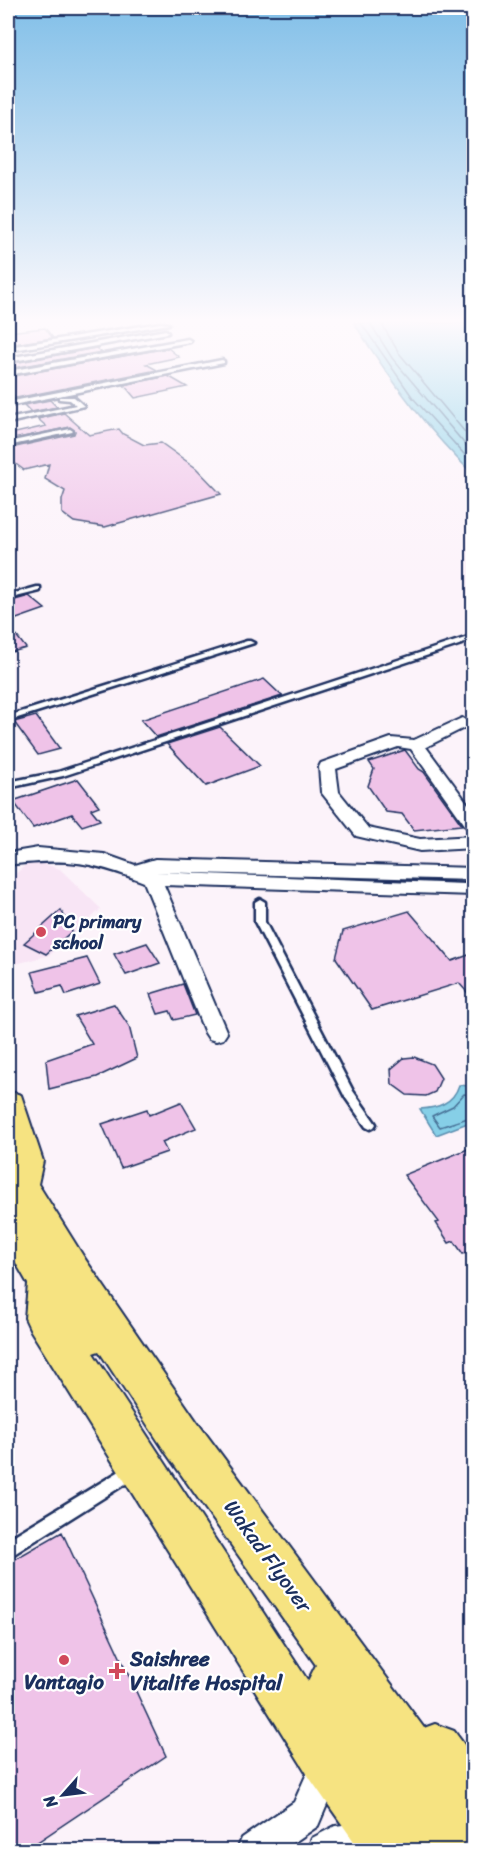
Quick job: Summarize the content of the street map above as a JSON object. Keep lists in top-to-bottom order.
{
  "streets": {
    "main road": ["Wakad Flyover"]
  },
  "places": {
    "other": ["PC primary school", "Vantagio"],
    "health": ["Saishree Vitalife Hospital"]
  },
  "north": "bottom left"
}
